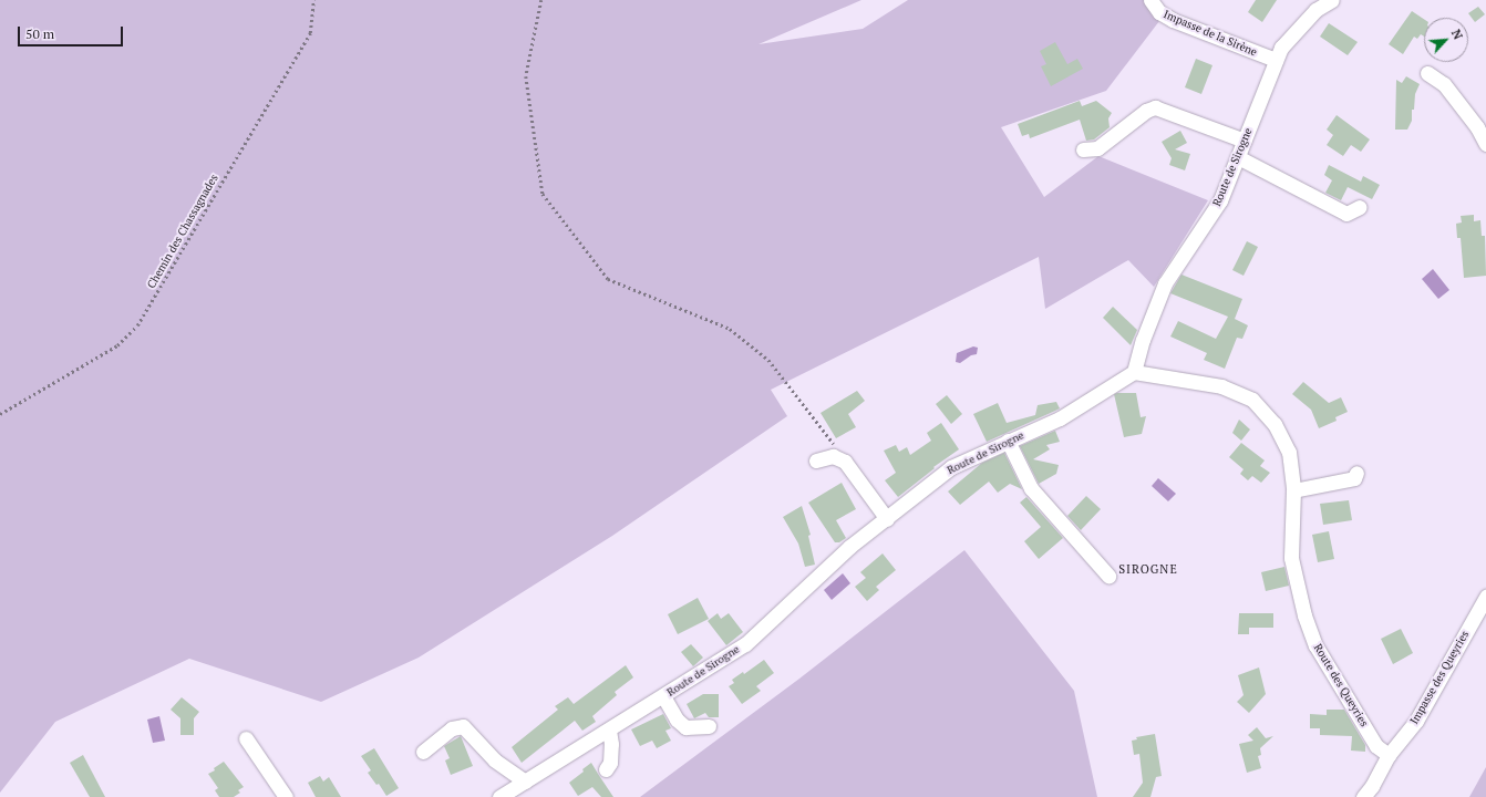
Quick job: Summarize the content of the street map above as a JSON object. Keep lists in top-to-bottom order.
{
  "streets": {
    "street": [
      "Impasse de la Sirène",
      "Route de Sirogne",
      "Impasse des Queyries",
      "Route des Queyries"
    ],
    "path": ["Chemin des Chassagnades"]
  },
  "crossings": [
    ["Impasse de la Sirène", "Route de Sirogne"],
    ["Route de Sirogne", "Route des Queyries"],
    ["Impasse des Queyries", "Route des Queyries"]
  ],
  "districts": ["SIROGNE"],
  "scale_bar": "50 m",
  "north": "top right"
}
